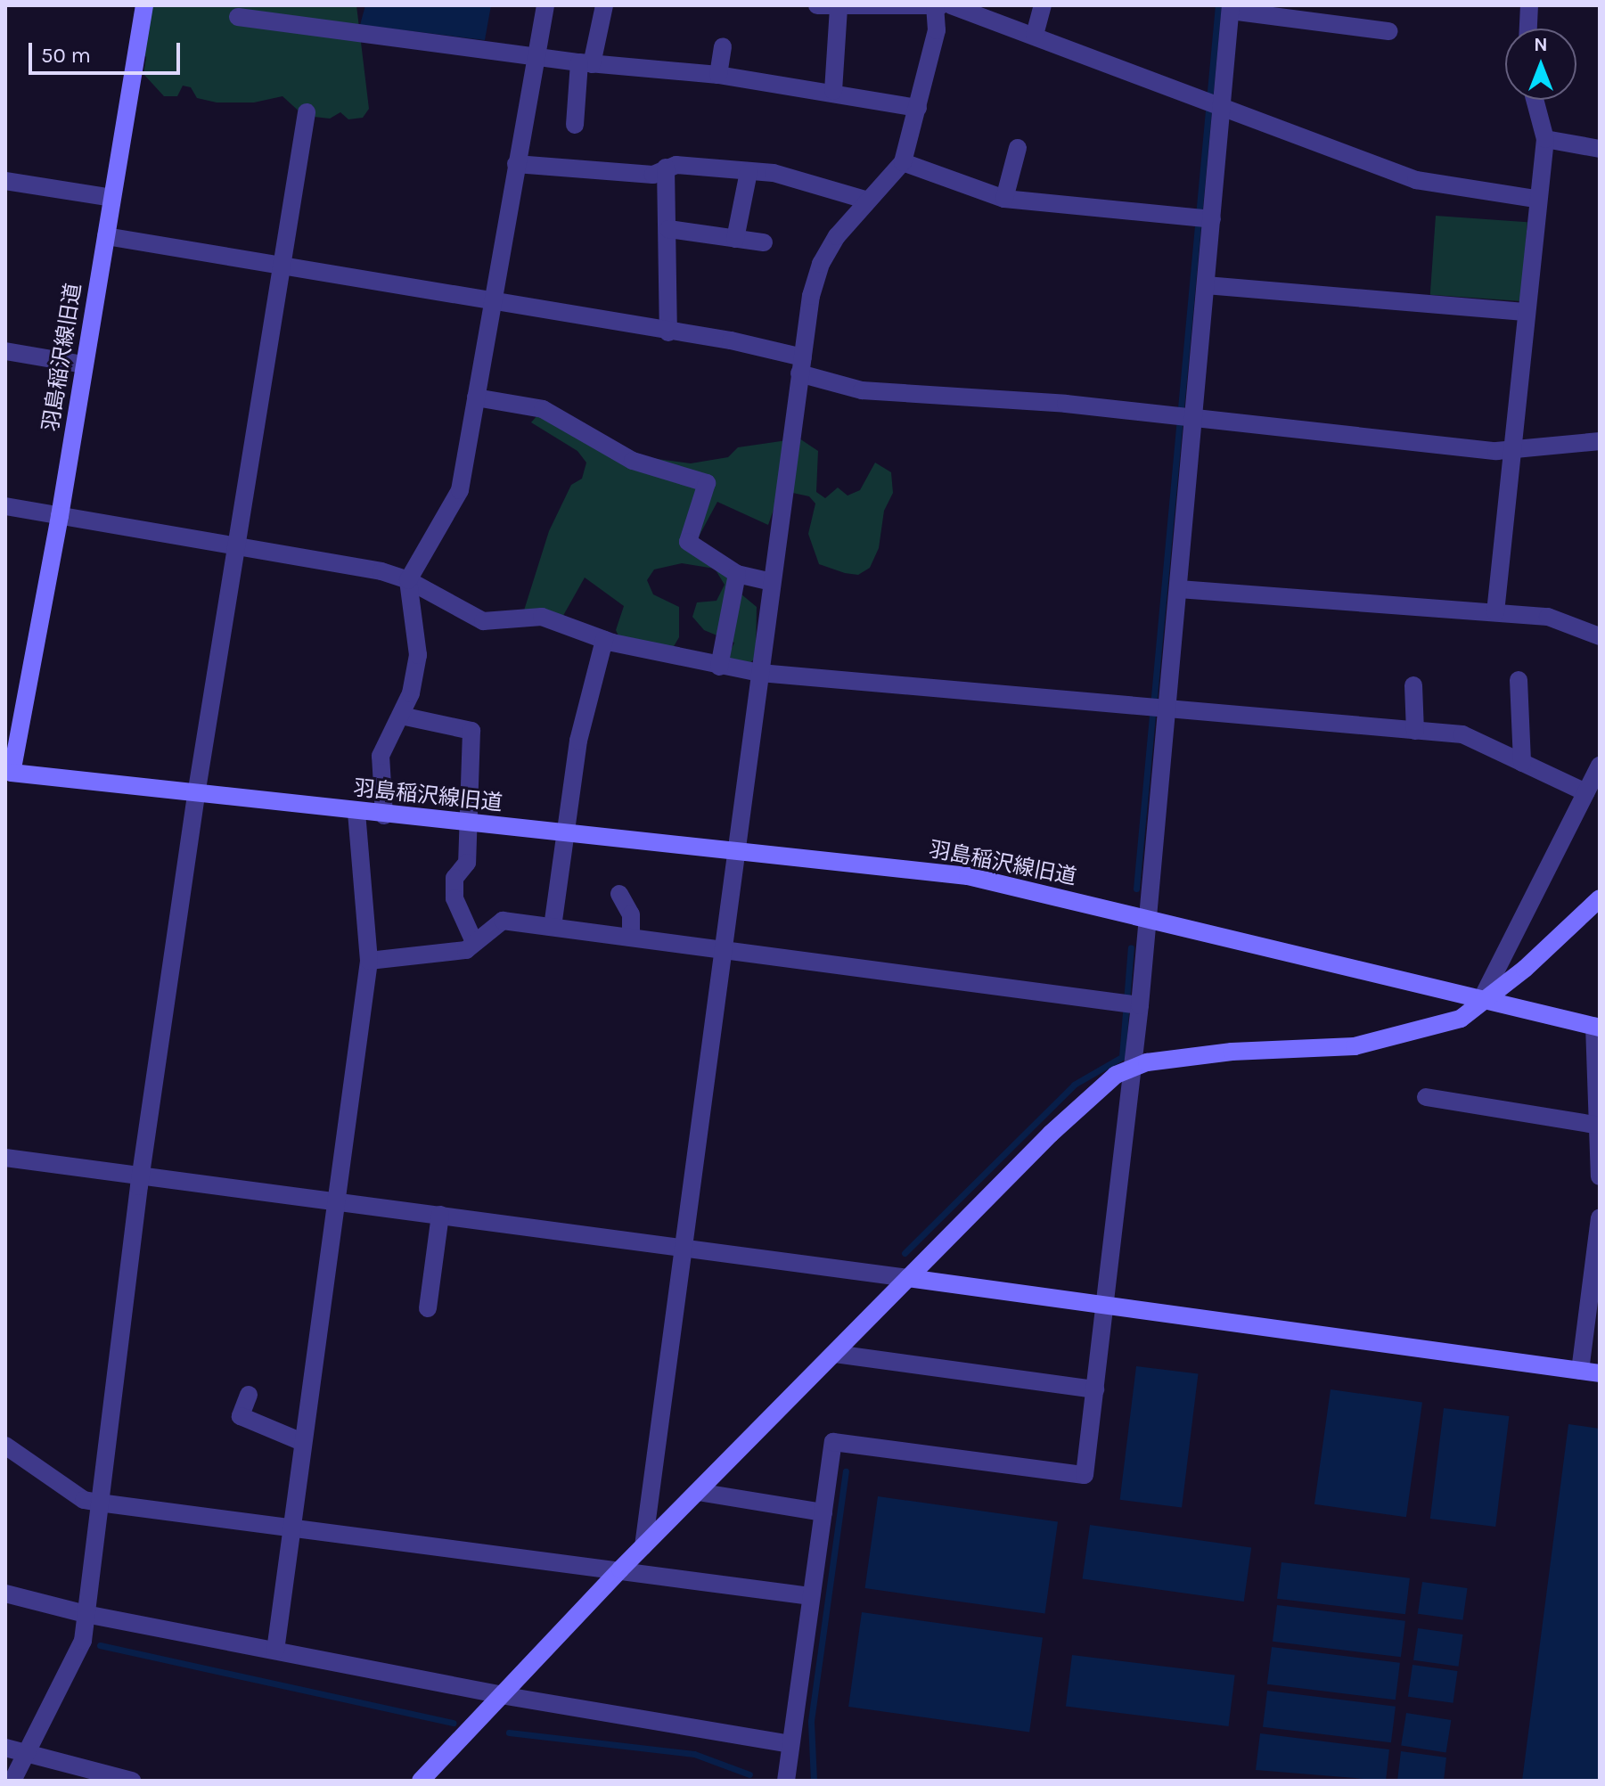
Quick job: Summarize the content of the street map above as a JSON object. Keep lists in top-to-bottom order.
{
  "streets": {
    "street": ["羽島稲沢線旧道"]
  },
  "scale_bar": "50 m",
  "north": "top"
}
